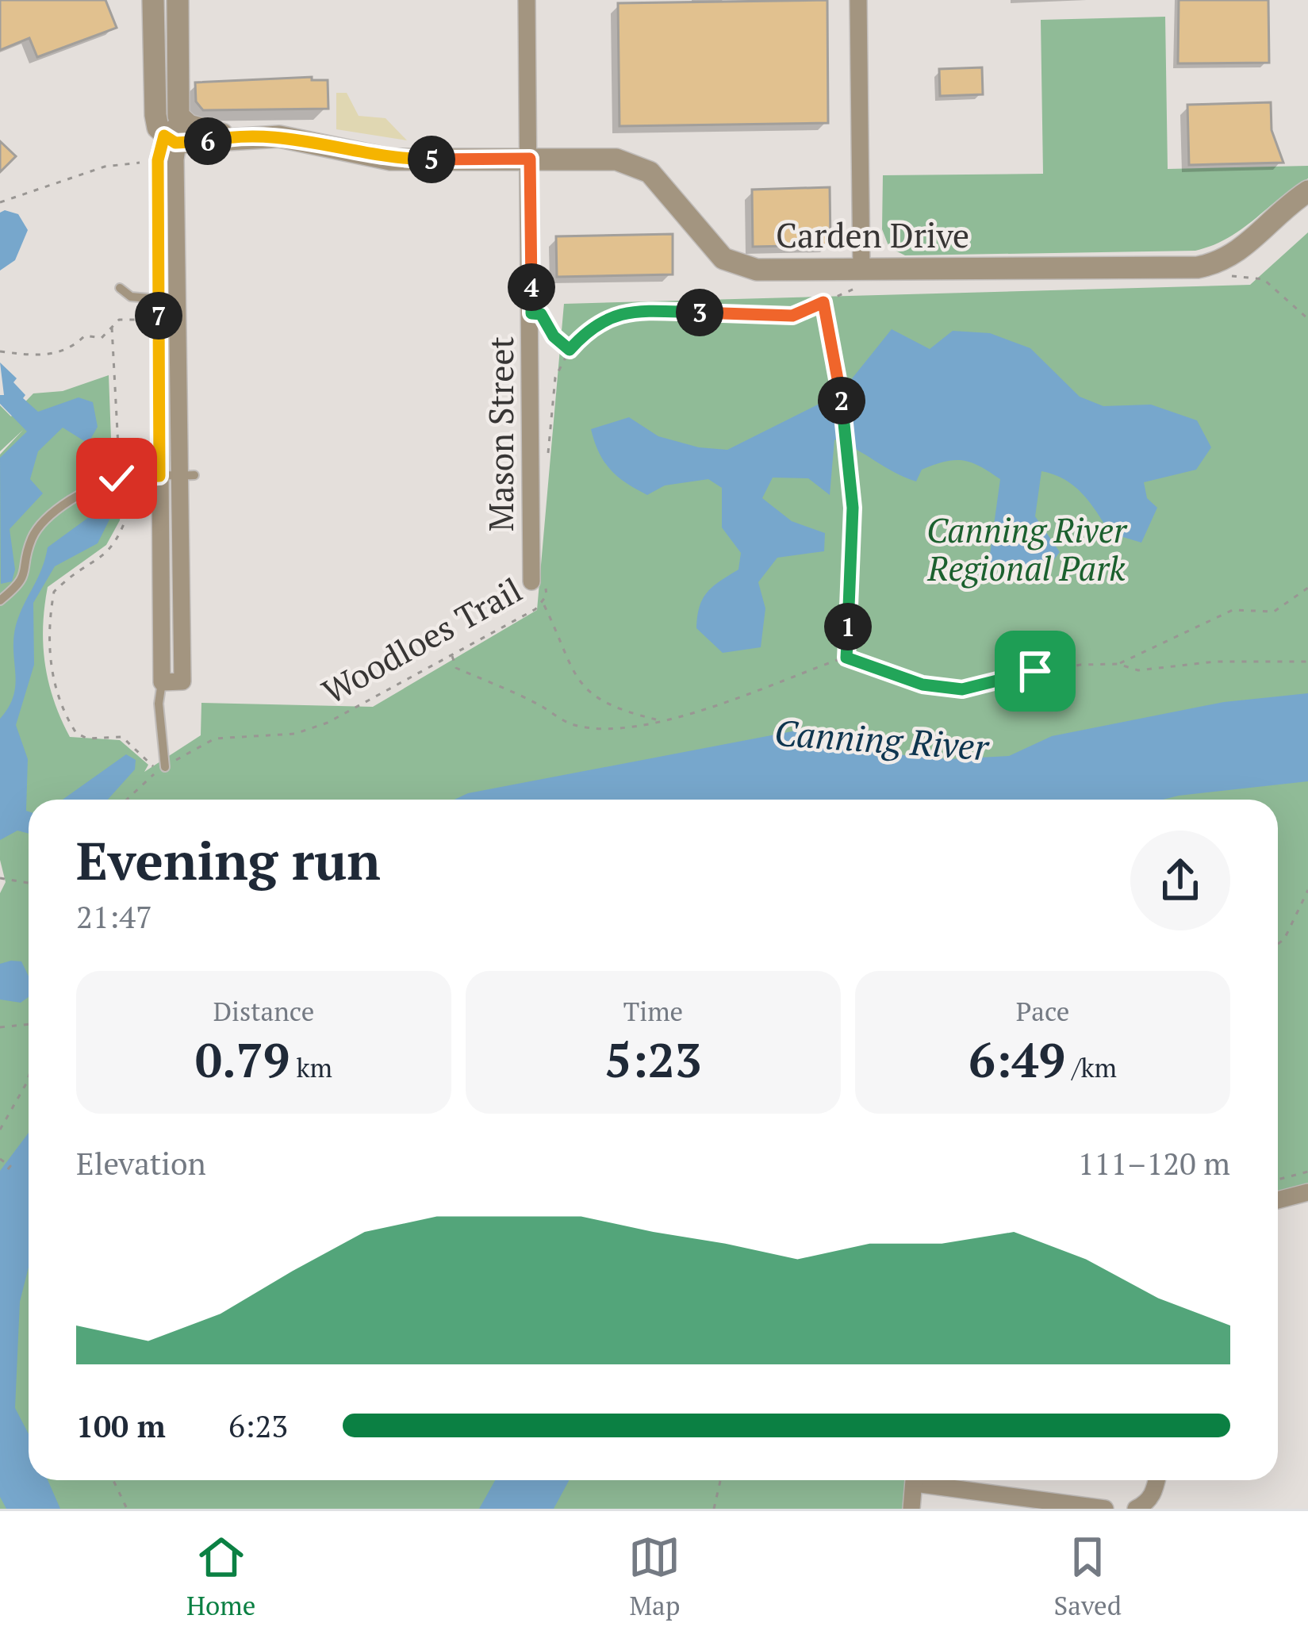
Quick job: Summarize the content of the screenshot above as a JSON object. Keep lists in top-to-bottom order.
{
  "streets": {
    "street": ["Carden Drive", "Mason Street"],
    "path": ["Woodloes Trail"]
  },
  "crossings": [
    ["Carden Drive", "Mason Street"],
    ["Mason Street", "Woodloes Trail"]
  ],
  "water": ["Canning River"],
  "parks": ["Canning River Regional Park"],
  "page": {
    "pins": [
      "6",
      "5",
      "4",
      "3",
      "7",
      "2",
      "1"
    ],
    "heading": ["Evening run", "21:47"],
    "stats": [
      ["Distance", "0.79 km"],
      ["Time", "5:23"],
      ["Pace", "6:49 /km"]
    ],
    "chart": ["Elevation", "111–120 m"],
    "list": [
      {
        "name": "100 m",
        "note": "6:23"
      }
    ],
    "tabs": ["Home", "Map", "Saved"]
  }
}
